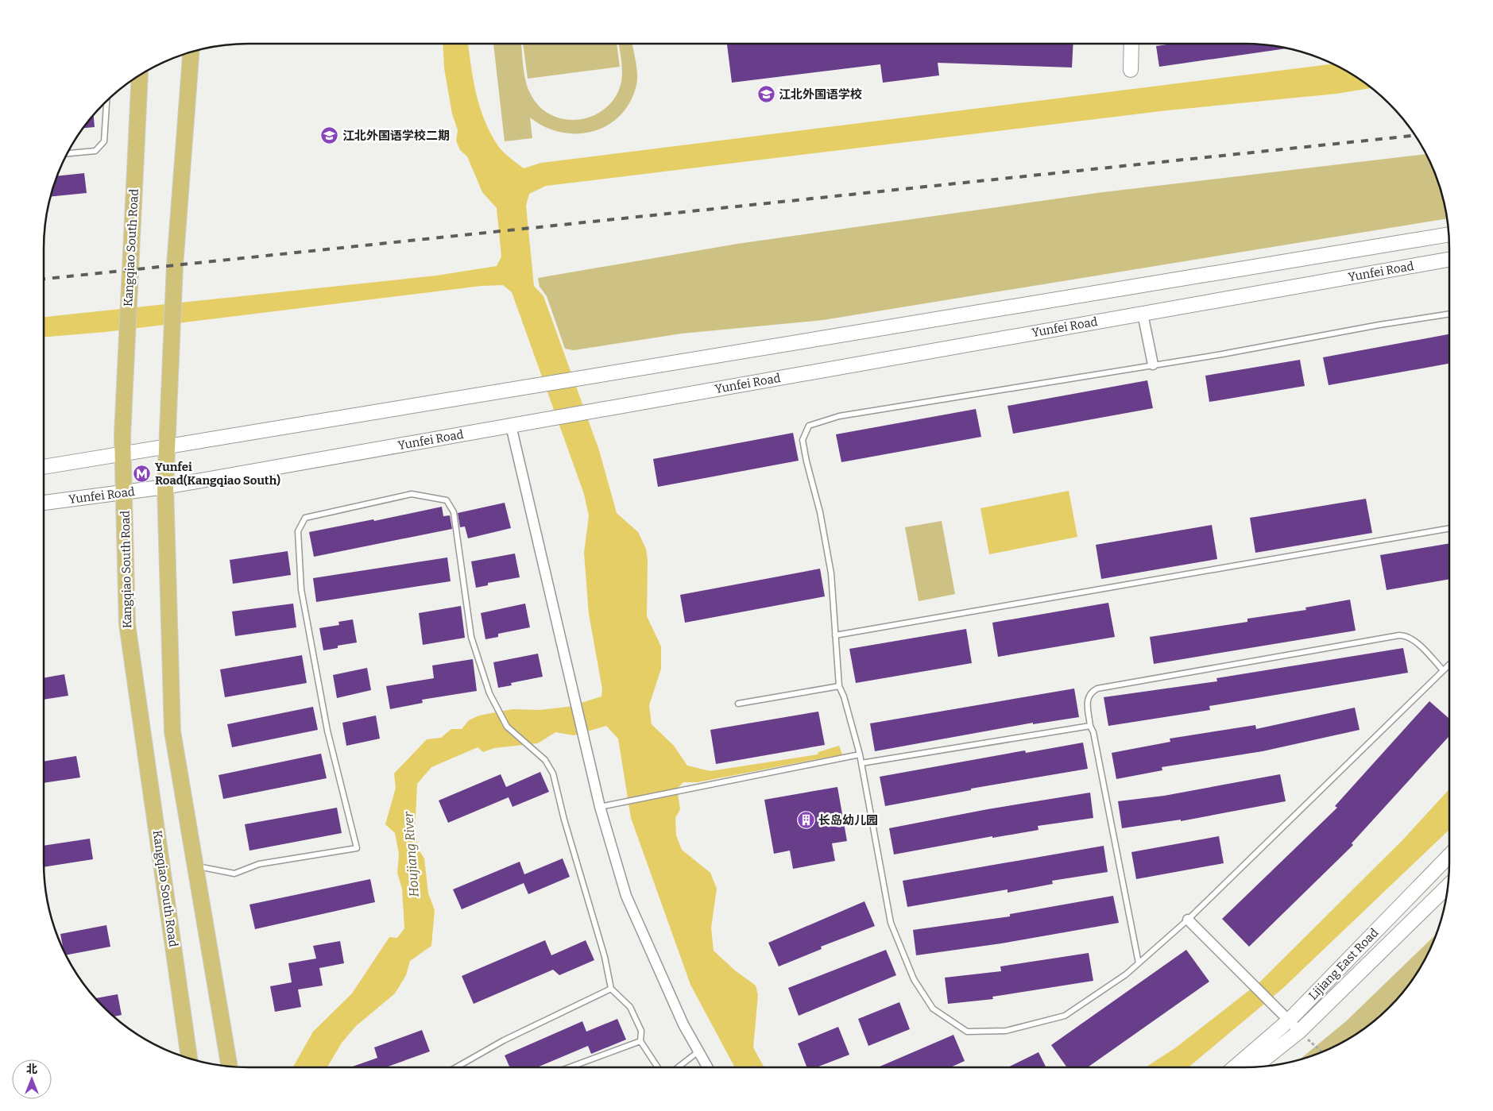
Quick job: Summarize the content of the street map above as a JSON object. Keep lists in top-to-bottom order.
{
  "streets": {
    "main road": ["Kangqiao South Road", "Yunfei Road", "Lijiang East Road"]
  },
  "crossings": [
    ["Kangqiao South Road", "Yunfei Road"]
  ],
  "water": ["Houjiang River"],
  "places": {
    "school or university": ["江北外国语学校", "江北外国语学校二期"],
    "metro station": ["Yunfei Road(Kangqiao South)"],
    "building": ["长岛幼儿园"]
  },
  "north": "top"
}
